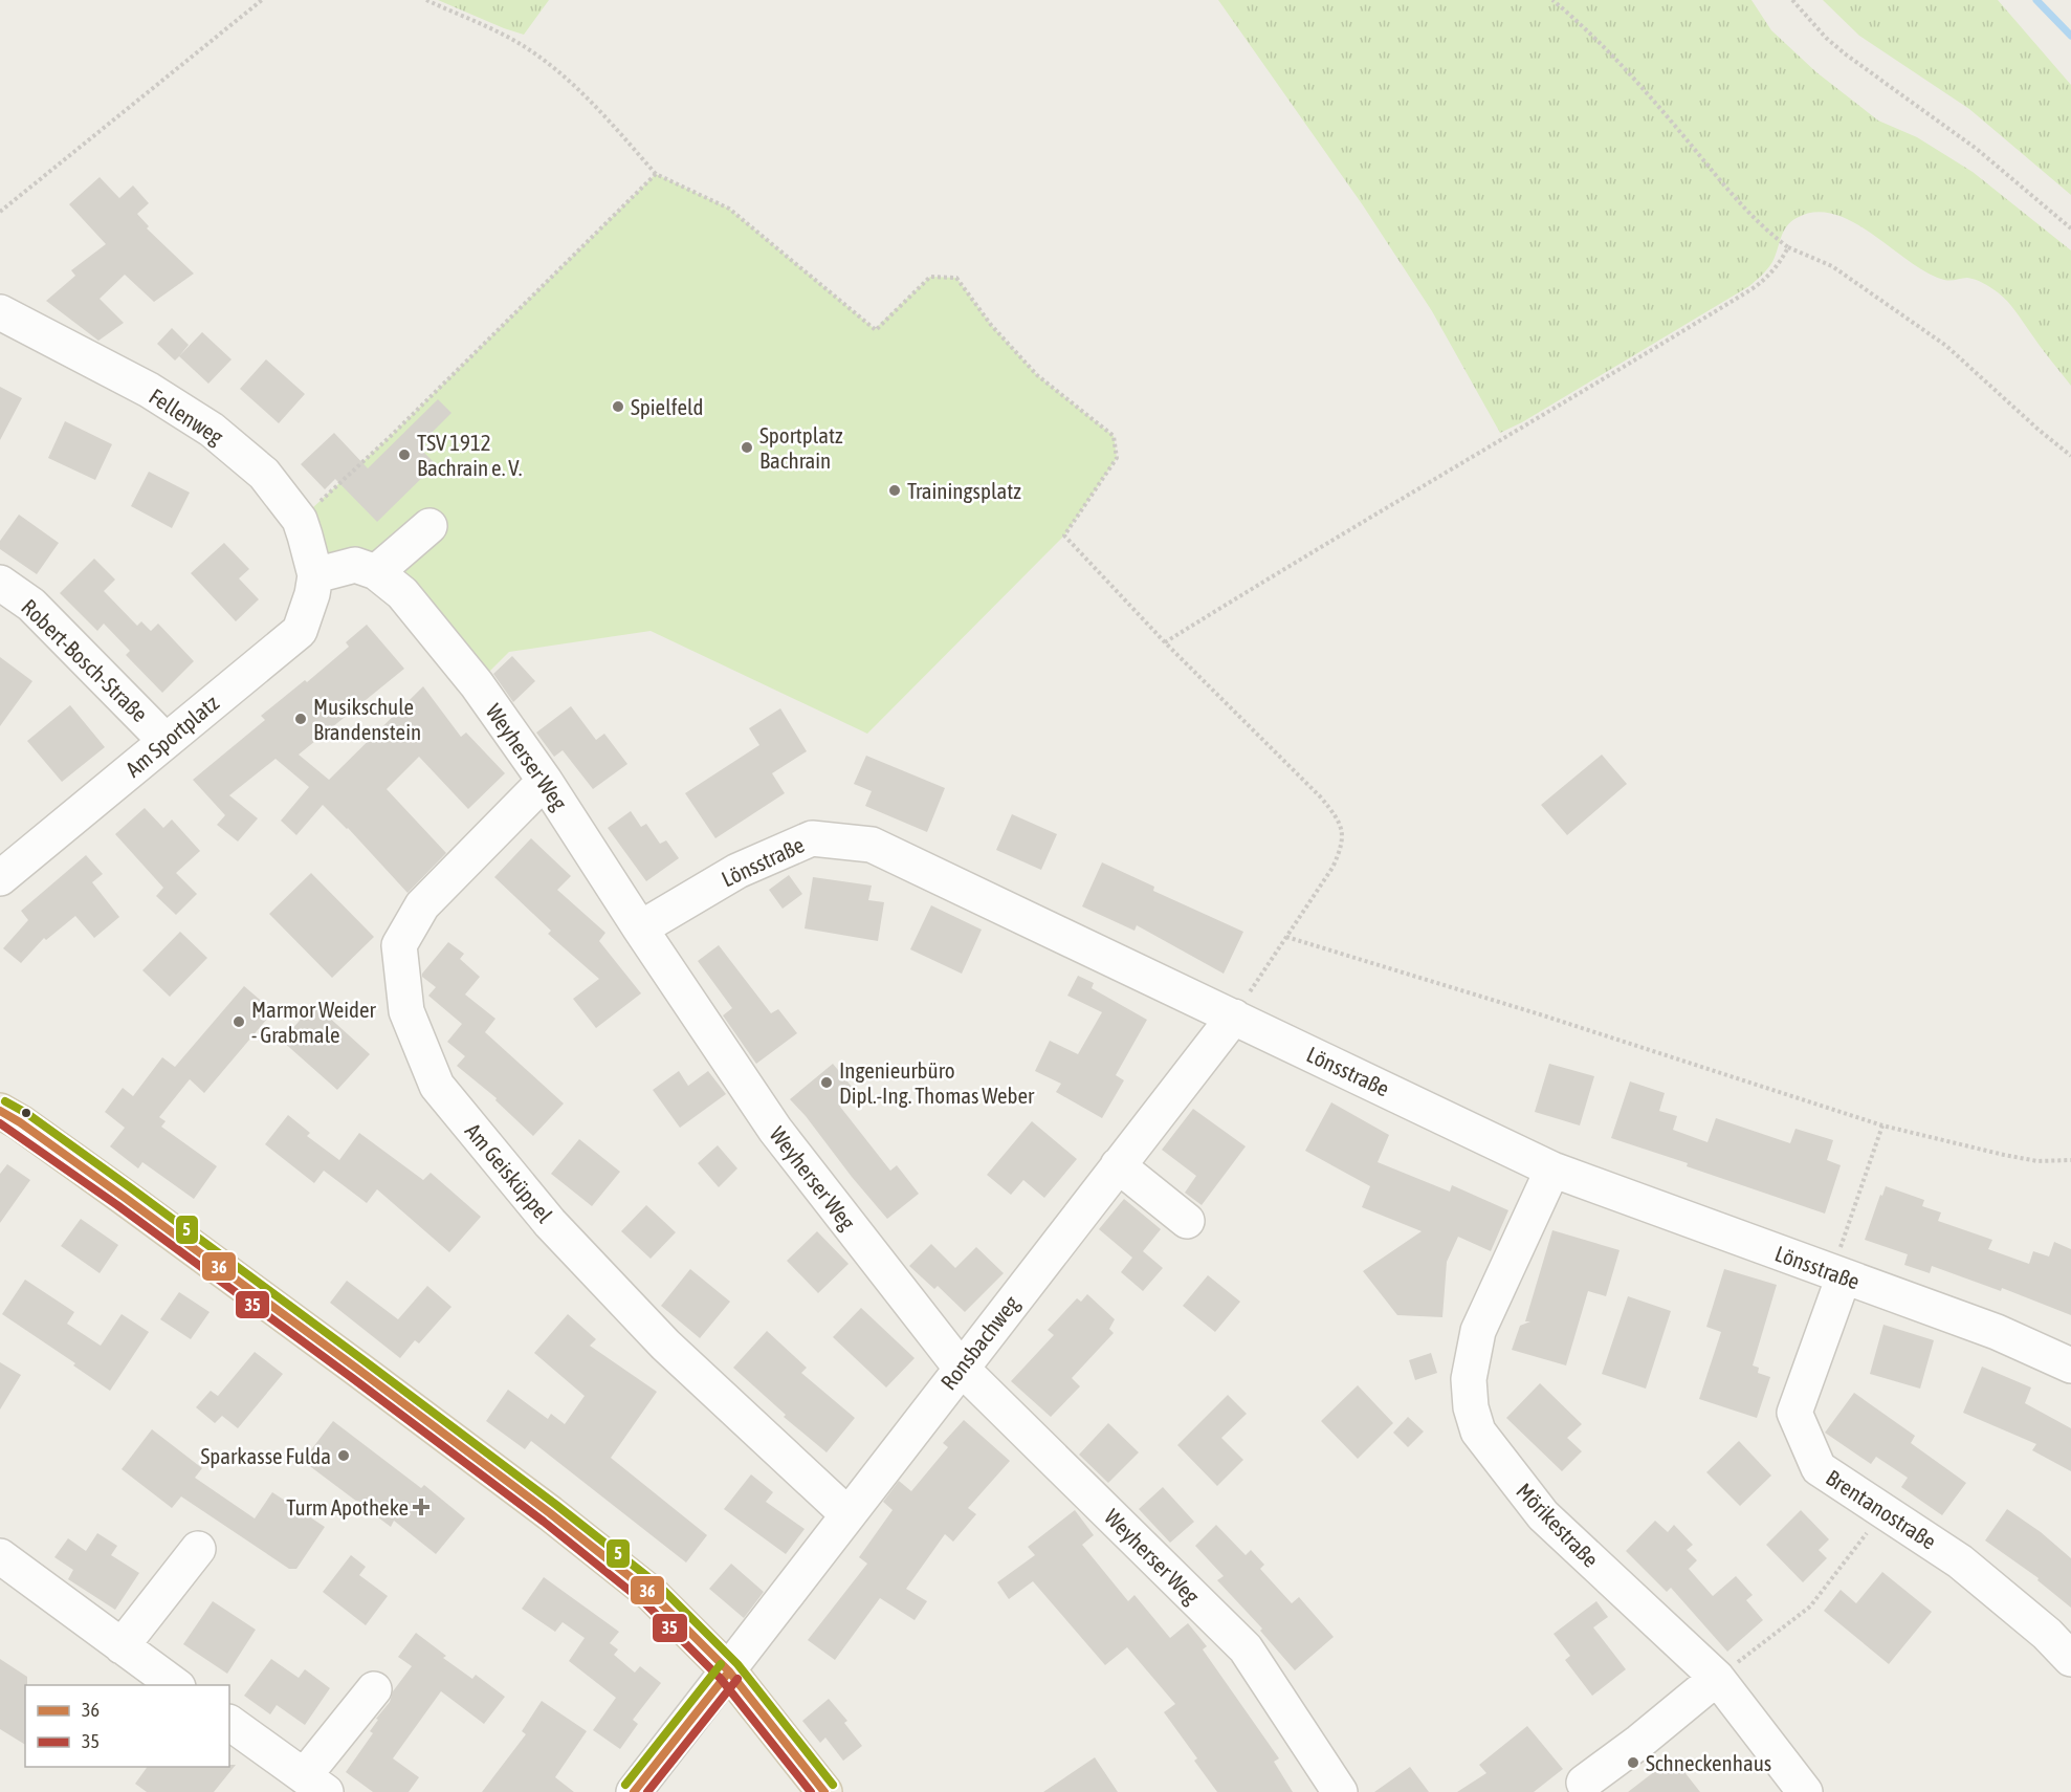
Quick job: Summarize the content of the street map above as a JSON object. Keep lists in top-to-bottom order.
{
  "streets": {
    "street": [
      "Fellenweg",
      "Robert-Bosch-Straße",
      "Am Sportplatz",
      "Weyherser Weg",
      "Lönsstraße",
      "Am Geisküppel",
      "Ronsbachweg",
      "Brentanostraße",
      "Mörikestraße"
    ]
  },
  "crossings": [
    ["Fellenweg", "Am Sportplatz"],
    ["Fellenweg", "Weyherser Weg"],
    ["Robert-Bosch-Straße", "Am Sportplatz"],
    ["Am Sportplatz", "Weyherser Weg"],
    ["Weyherser Weg", "Lönsstraße"],
    ["Weyherser Weg", "Am Geisküppel"],
    ["Weyherser Weg", "Ronsbachweg"],
    ["Lönsstraße", "Ronsbachweg"],
    ["Lönsstraße", "Brentanostraße"],
    ["Lönsstraße", "Mörikestraße"],
    ["Am Geisküppel", "Ronsbachweg"]
  ],
  "places": {
    "other": [
      "Spielfeld",
      "Sportplatz Bachrain",
      "TSV 1912 Bachrain e. V.",
      "Trainingsplatz",
      "Musikschule Brandenstein",
      "Marmor Weider - Grabmale",
      "Ingenieurbüro Dipl.-Ing. Thomas Weber",
      "Sparkasse Fulda",
      "Schneckenhaus"
    ],
    "health": ["Turm Apotheke"]
  },
  "lines": ["transit line 5", "transit line 36", "transit line 35"],
  "legend": ["36", "35"]
}
